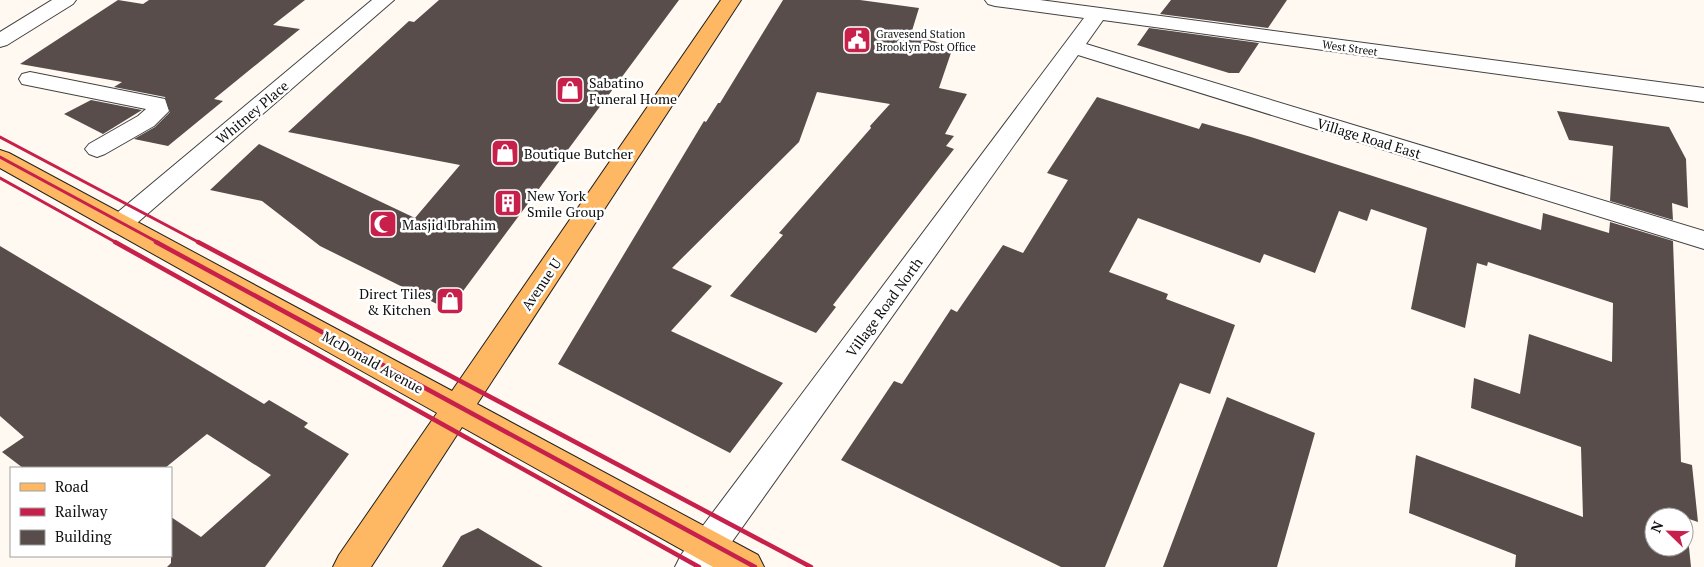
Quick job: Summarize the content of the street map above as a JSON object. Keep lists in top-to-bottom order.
{
  "streets": {
    "main road": ["Avenue U", "McDonald Avenue"],
    "street": [
      "West Street",
      "Whitney Place",
      "Village Road East",
      "Village Road North"
    ]
  },
  "crossings": [
    ["Whitney Place", "McDonald Avenue"],
    ["Village Road East", "Village Road North"],
    ["Avenue U", "McDonald Avenue"],
    ["Village Road North", "McDonald Avenue"]
  ],
  "places": {
    "public building": ["Gravesend Station Brooklyn Post Office"],
    "shop": ["Sabatino Funeral Home", "Boutique Butcher", "Direct Tiles & Kitchen"],
    "building": ["New York Smile Group"],
    "mosque": ["Masjid Ibrahim"]
  },
  "legend": ["Road", "Railway", "Building"],
  "north": "top left"
}
